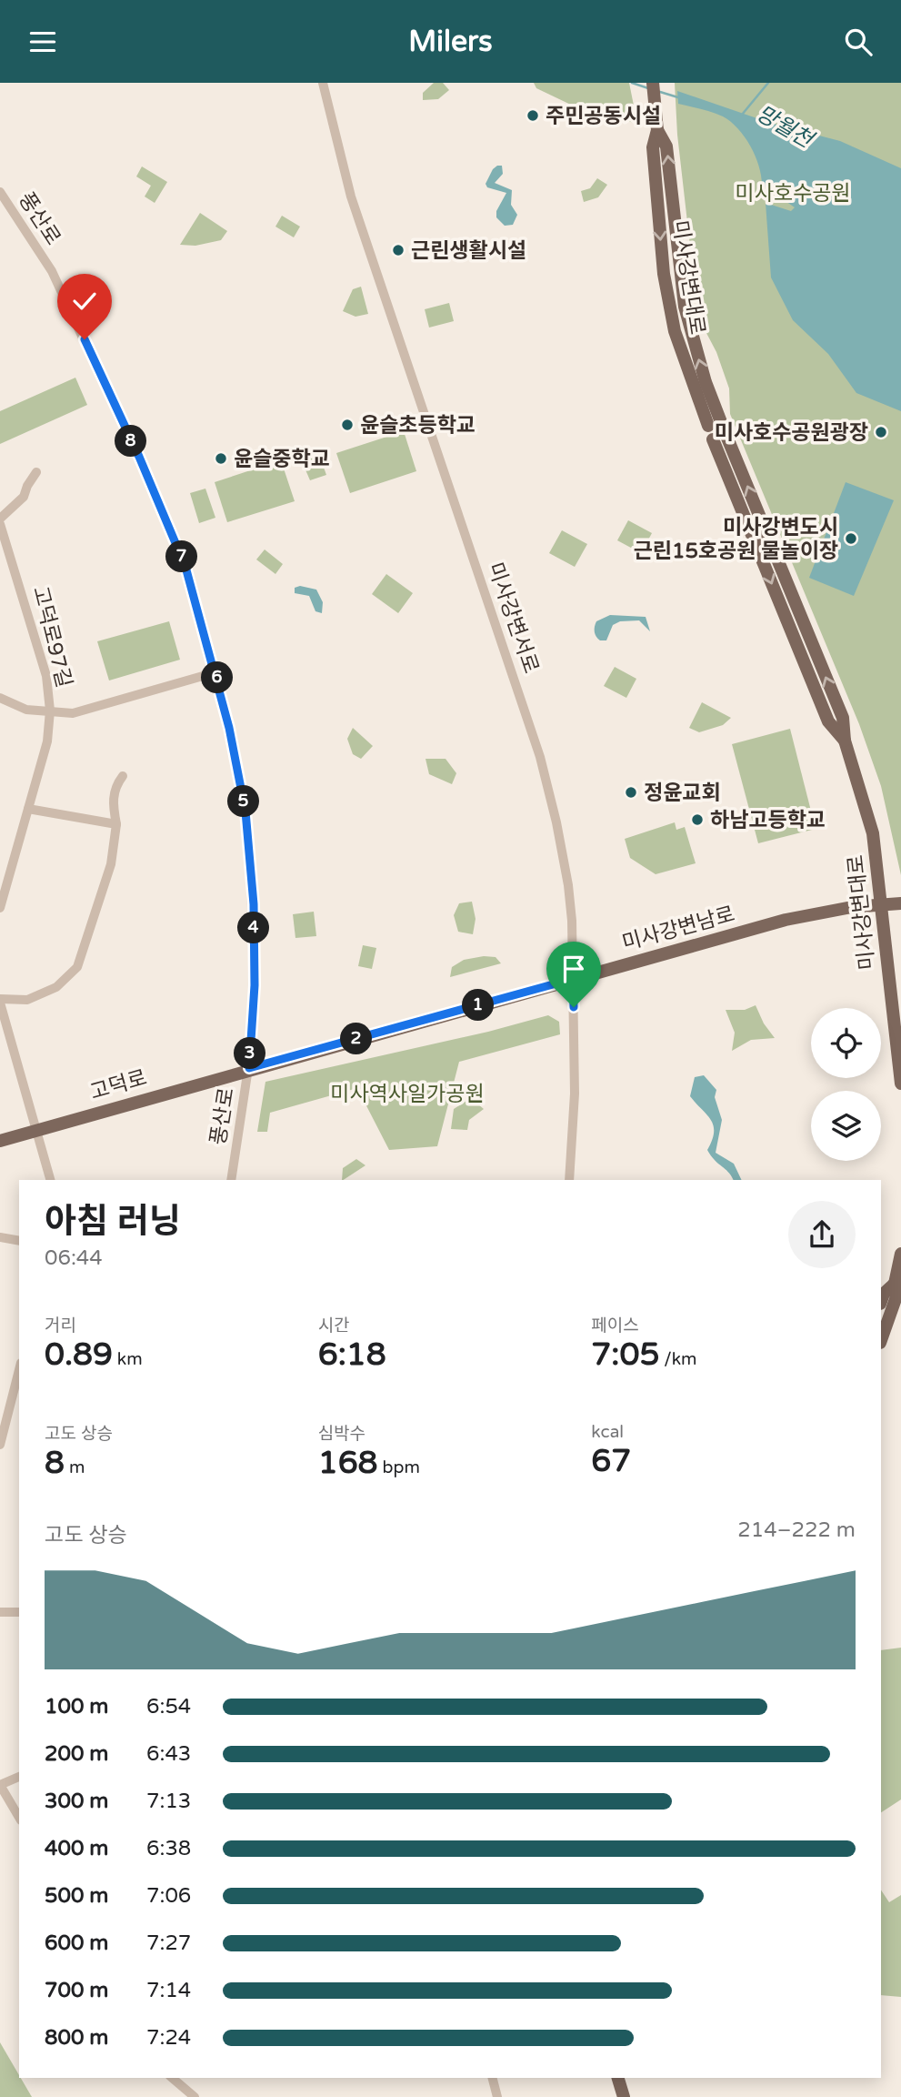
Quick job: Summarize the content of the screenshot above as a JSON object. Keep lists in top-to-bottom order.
{
  "streets": {
    "main road": ["미사강변대로", "미사강변남로", "고덕로"],
    "street": ["풍산로", "미사강변서로", "고덕로97길"]
  },
  "crossings": [
    ["풍산로", "미사강변남로"],
    ["풍산로", "고덕로"],
    ["미사강변대로", "미사강변남로"],
    ["미사강변서로", "미사강변남로"],
    ["미사강변남로", "고덕로"]
  ],
  "water": ["망월천"],
  "parks": ["미사호수공원", "미사역사일가공원"],
  "places": [
    "주민공동시설",
    "근린생활시설",
    "윤슬초등학교",
    "미사호수공원광장",
    "윤슬중학교",
    "미사강변도시 근린15호공원 물놀이장",
    "정윤교회",
    "하남고등학교"
  ],
  "page": {
    "header": "Milers",
    "pins": [
      "8",
      "7",
      "6",
      "5",
      "4",
      "1",
      "2",
      "3"
    ],
    "heading": ["아침 러닝", "06:44"],
    "stats": [
      ["거리", "0.89 km"],
      ["시간", "6:18"],
      ["페이스", "7:05 /km"],
      ["고도 상승", "8 m"],
      ["심박수", "168 bpm"],
      ["kcal", "67"]
    ],
    "chart": ["고도 상승", "214–222 m"],
    "list": [
      {
        "name": "100 m",
        "note": "6:54"
      },
      {
        "name": "200 m",
        "note": "6:43"
      },
      {
        "name": "300 m",
        "note": "7:13"
      },
      {
        "name": "400 m",
        "note": "6:38"
      },
      {
        "name": "500 m",
        "note": "7:06"
      },
      {
        "name": "600 m",
        "note": "7:27"
      },
      {
        "name": "700 m",
        "note": "7:14"
      },
      {
        "name": "800 m",
        "note": "7:24"
      }
    ]
  }
}
